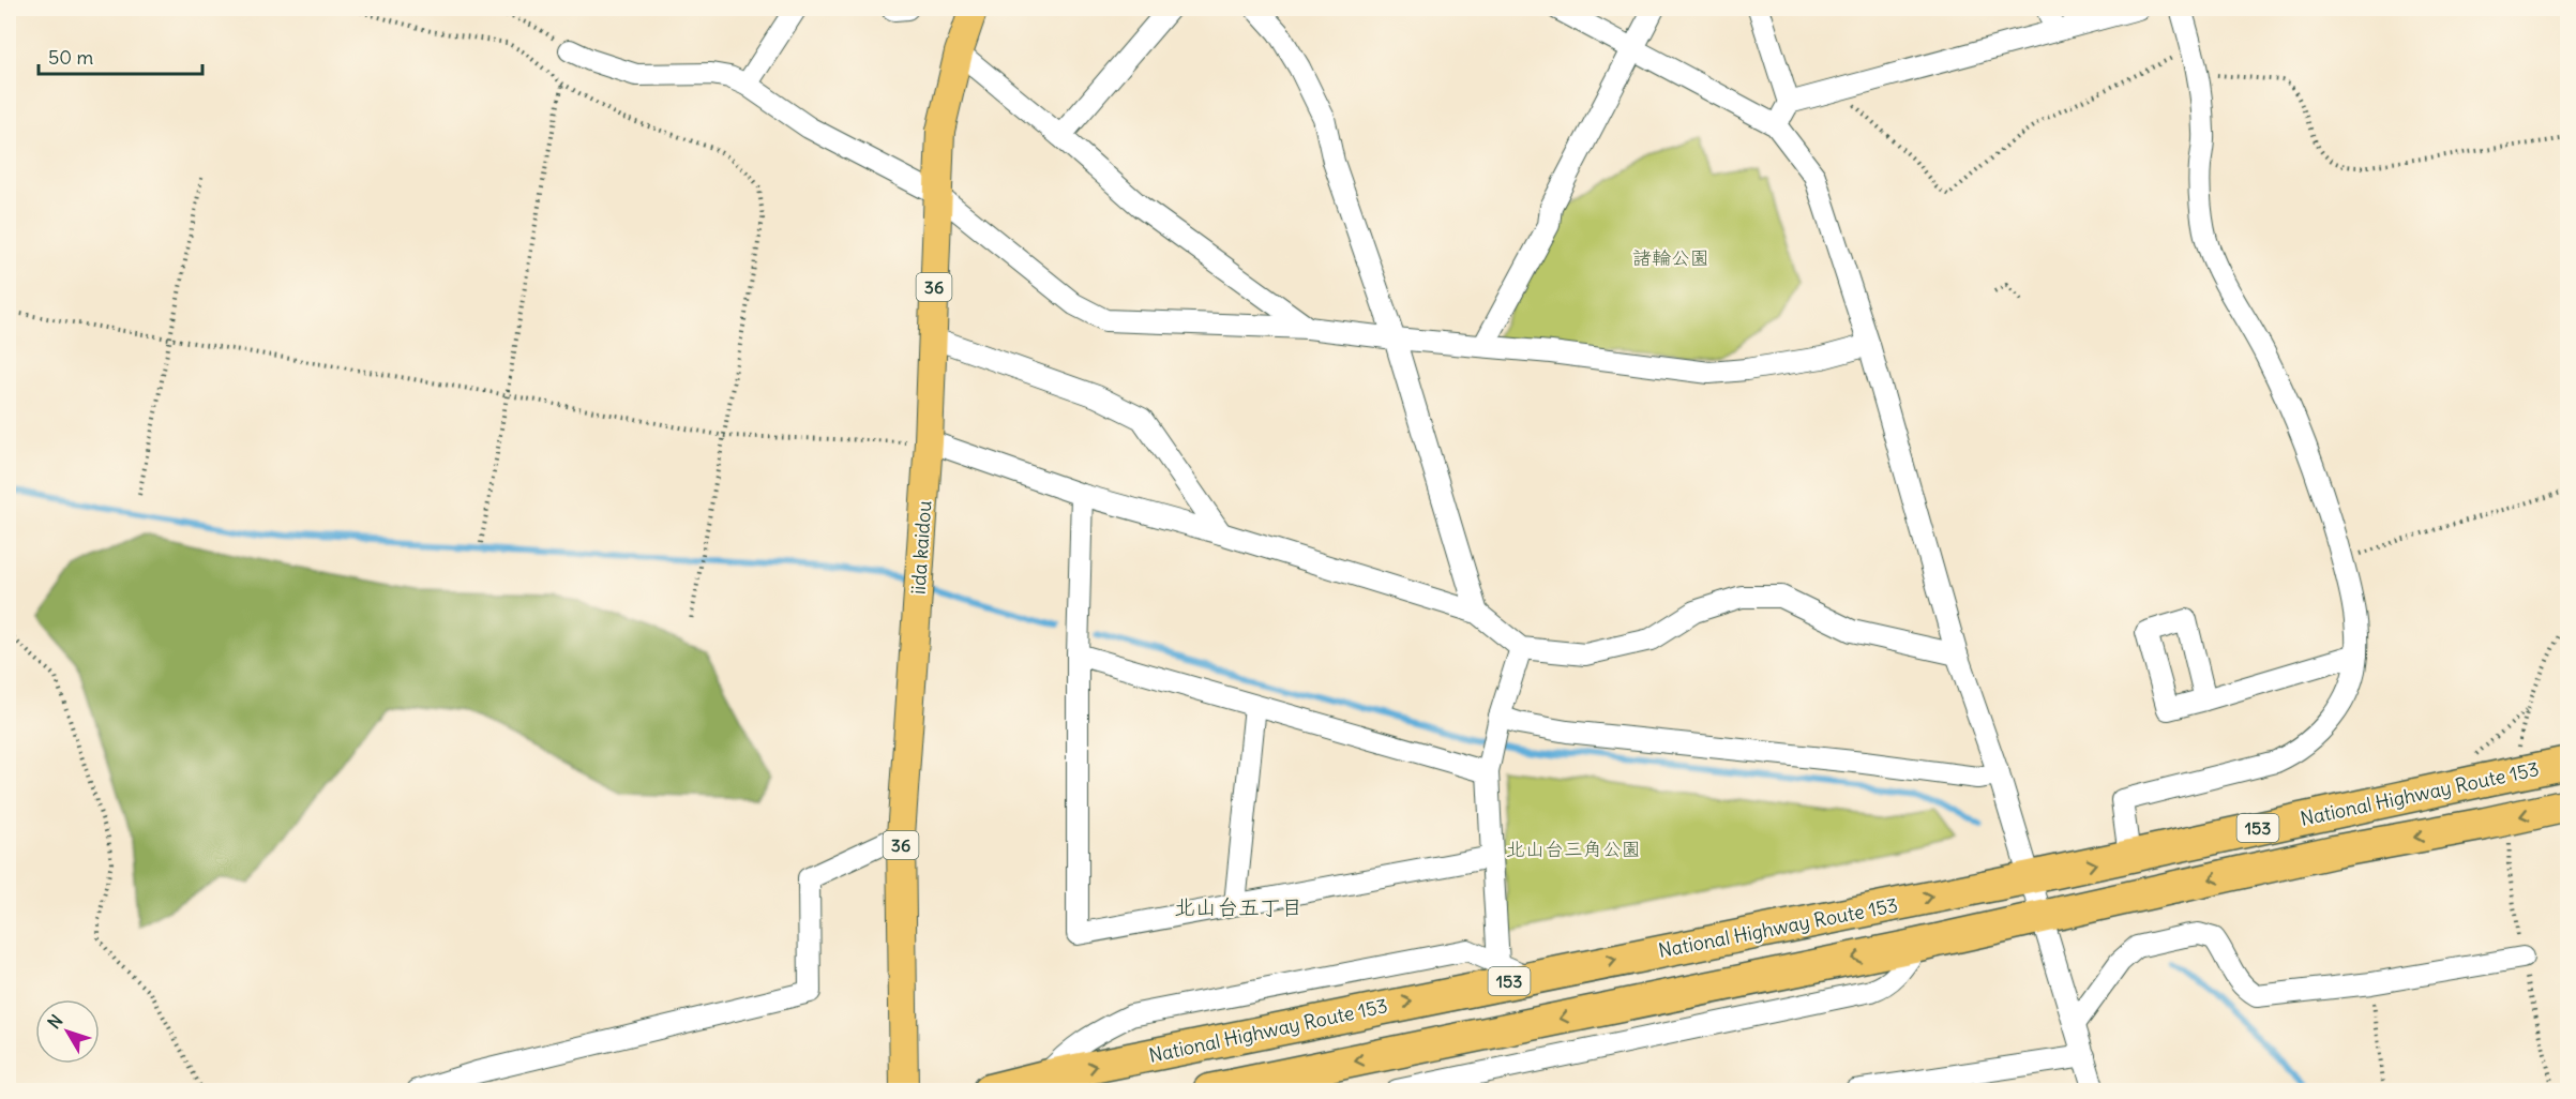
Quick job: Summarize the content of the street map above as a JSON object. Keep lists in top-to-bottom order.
{
  "streets": {
    "highway": ["National Highway Route 153", "153"],
    "main road": ["36", "iida kaidou"]
  },
  "districts": ["北山台五丁目"],
  "parks": ["諸輪公園", "北山台三角公園"],
  "scale_bar": "50 m",
  "north": "top left"
}
